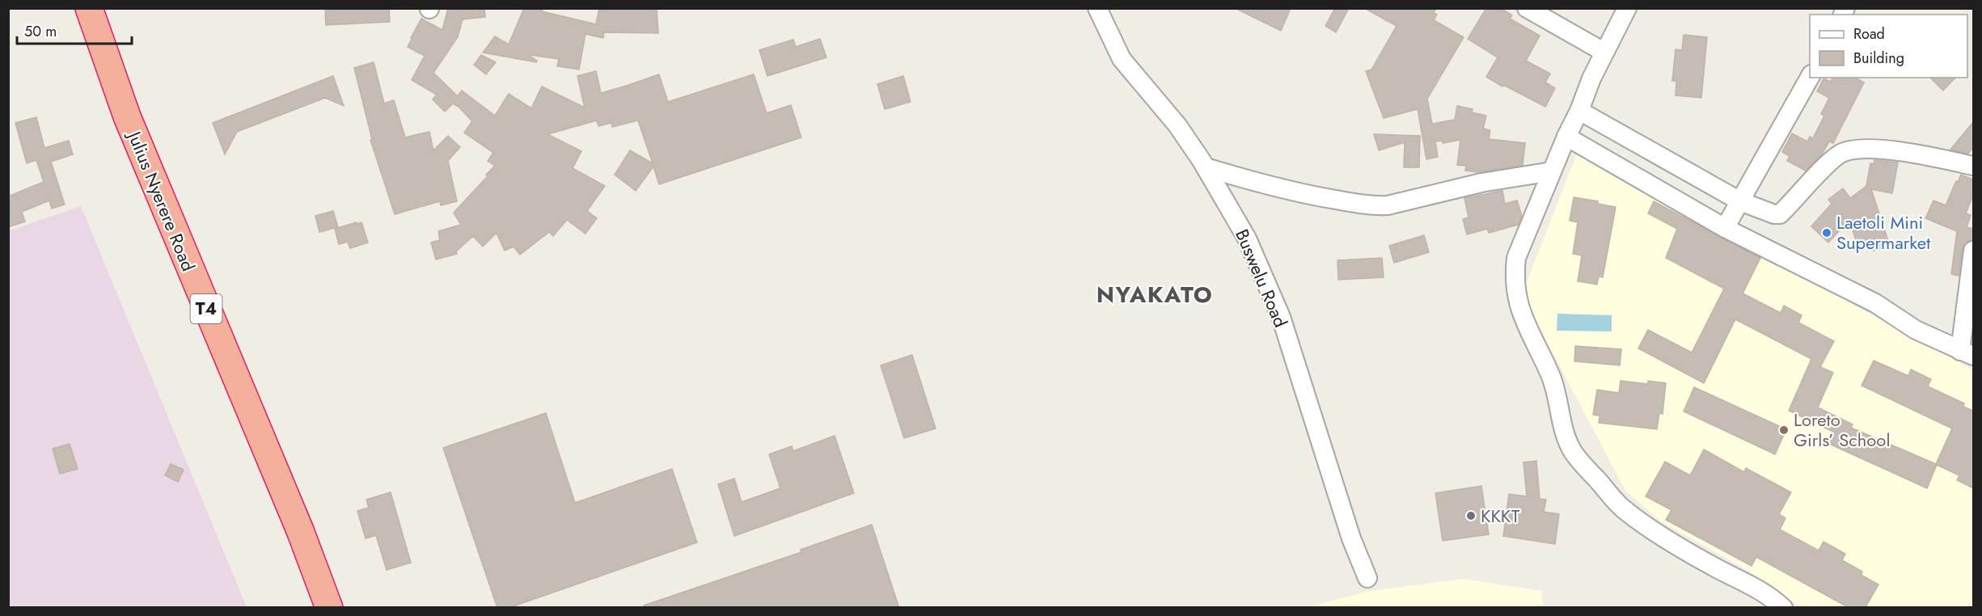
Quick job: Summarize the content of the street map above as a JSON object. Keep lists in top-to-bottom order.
{
  "streets": {
    "highway": ["Julius Nyerere Road", "T4"],
    "street": ["Buswelu Road"]
  },
  "districts": ["NYAKATO"],
  "places": ["Laetoli Mini Supermarket", "Loreto Girls’ School", "KKKT"],
  "legend": ["Road", "Building"],
  "scale_bar": "50 m"
}
